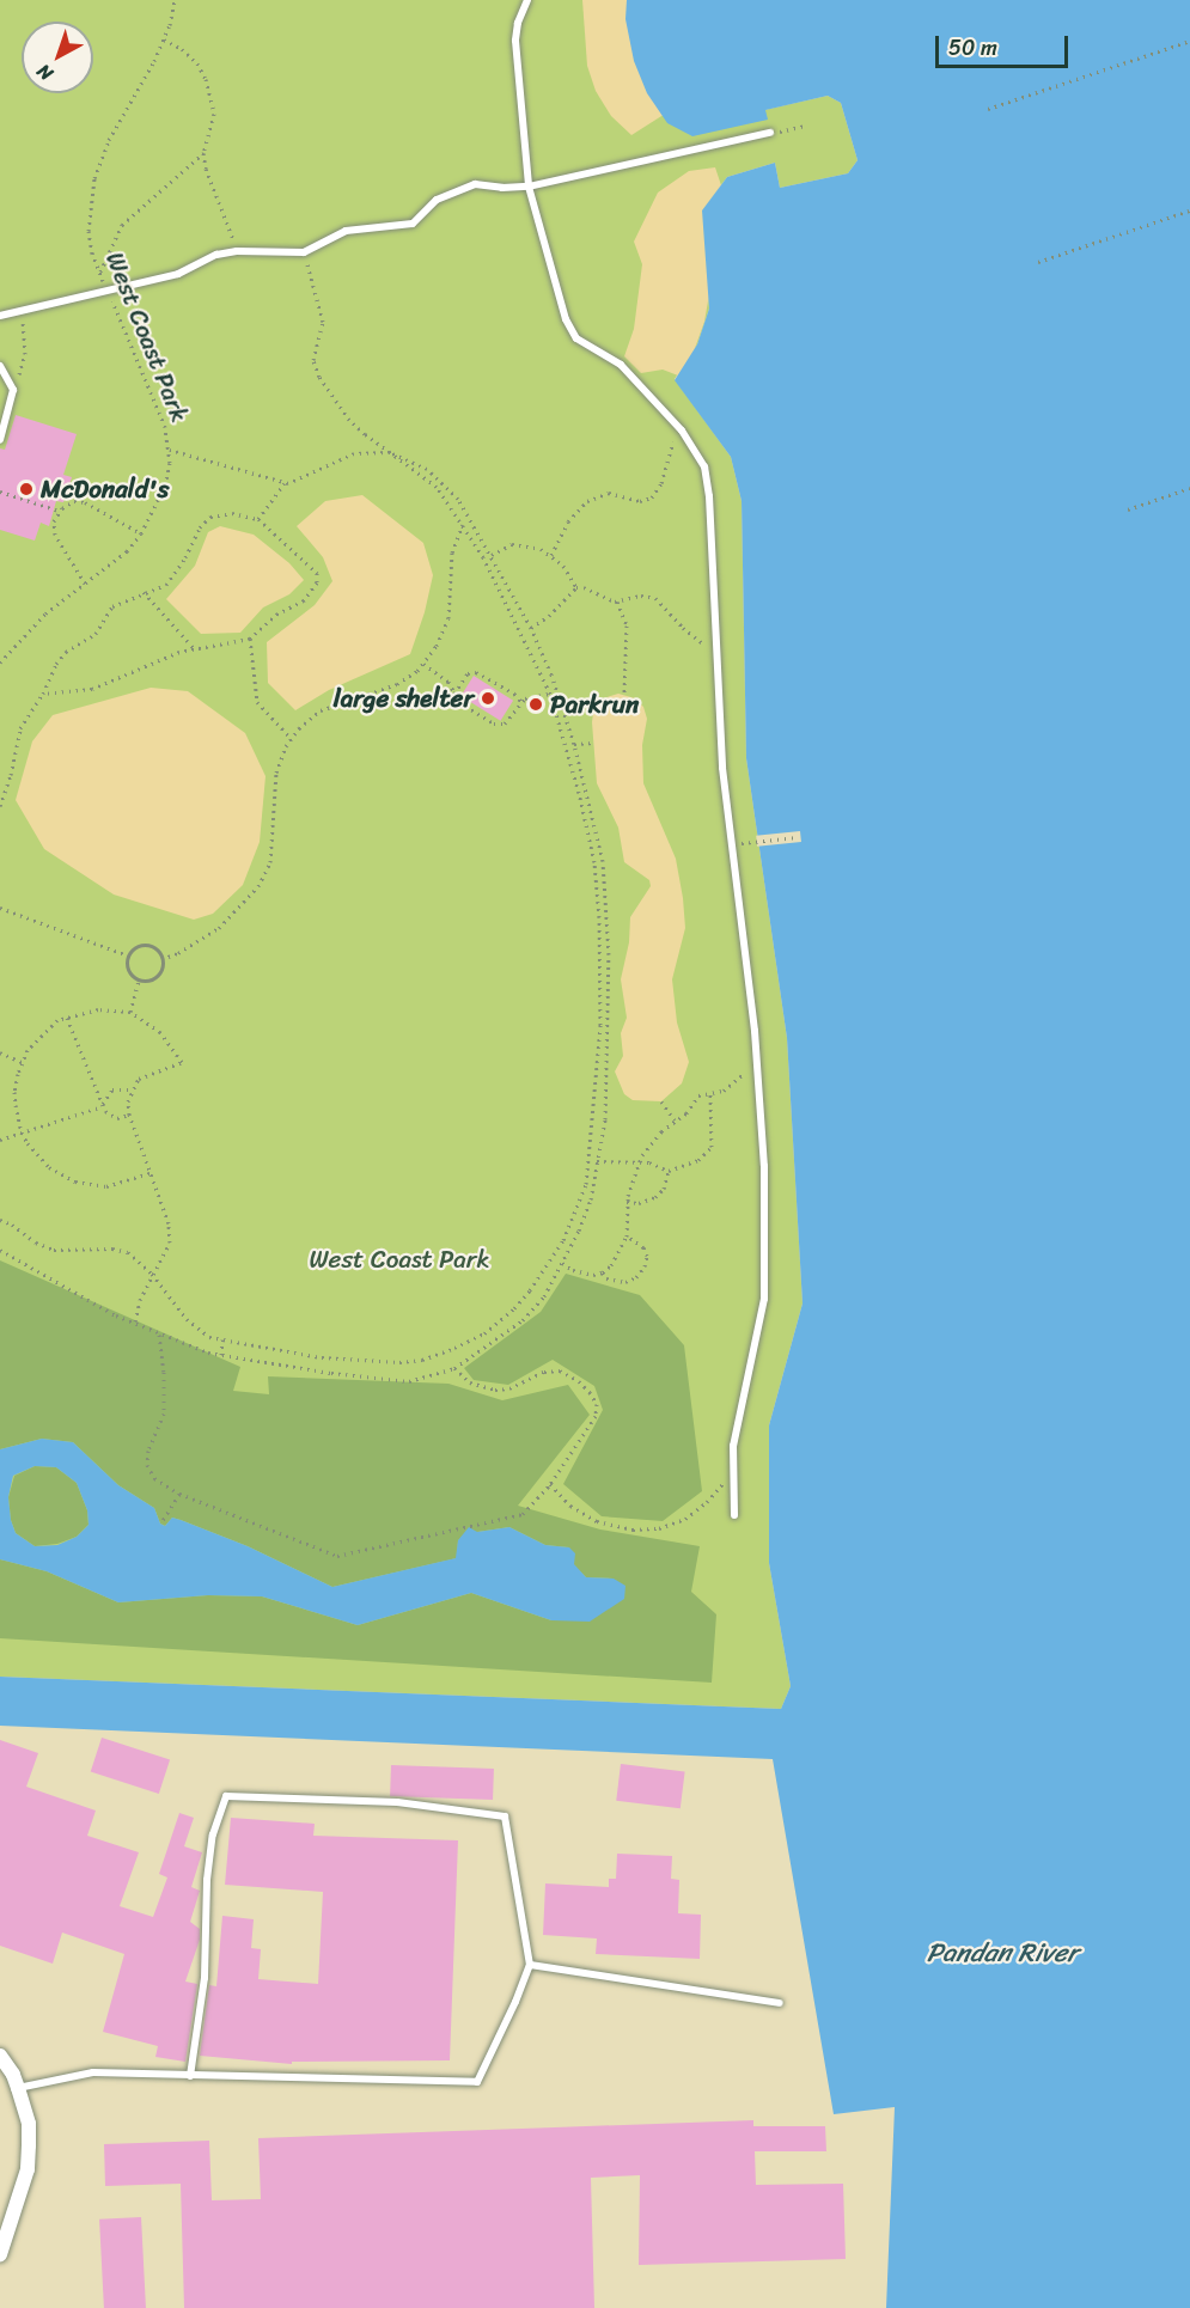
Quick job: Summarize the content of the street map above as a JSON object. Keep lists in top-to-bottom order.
{
  "streets": {
    "path": ["West Coast Park"]
  },
  "water": ["Pandan River"],
  "parks": ["West Coast Park"],
  "places": ["McDonald's", "large shelter", "Parkrun"],
  "scale_bar": "50 m",
  "north": "bottom left"
}
